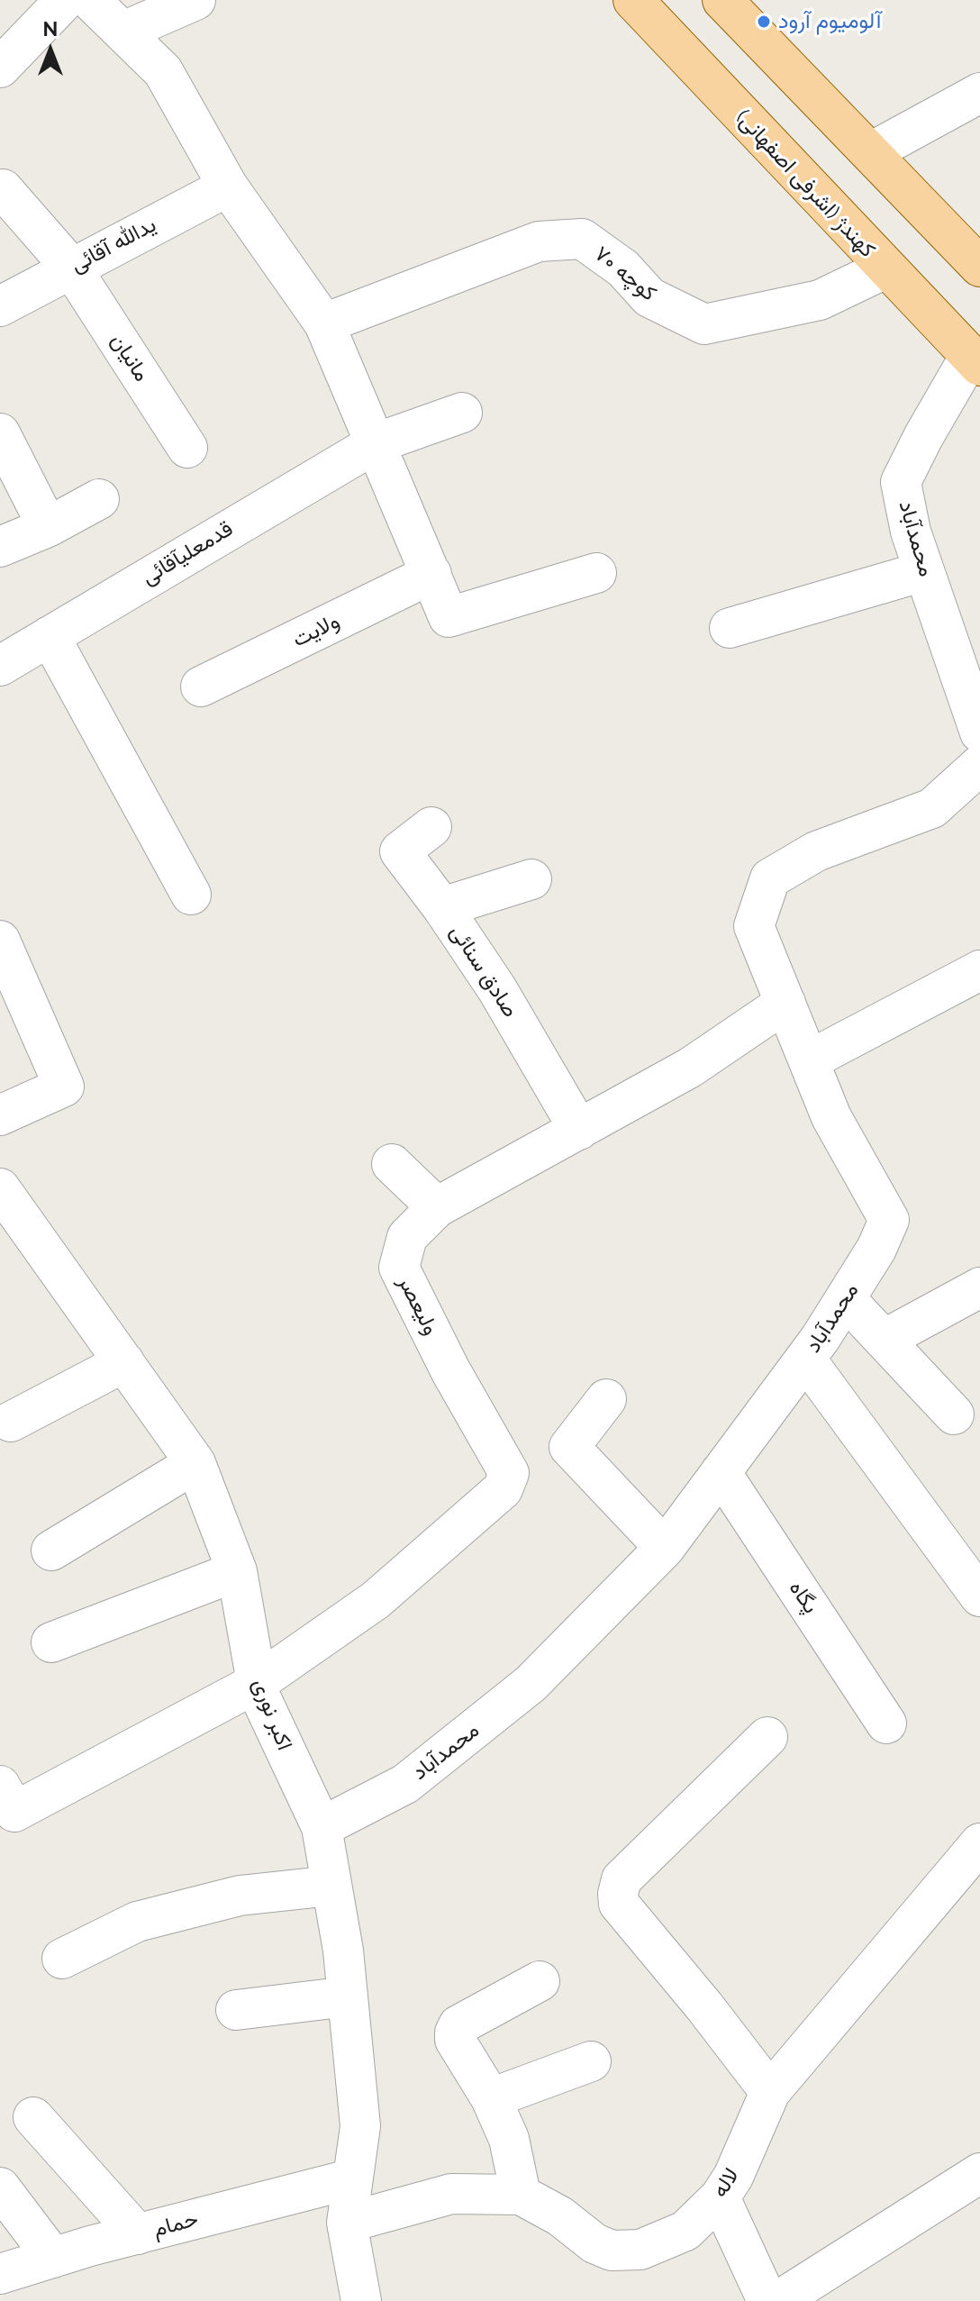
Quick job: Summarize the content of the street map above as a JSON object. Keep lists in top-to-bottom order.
{
  "streets": {
    "main road": ["کهندژ (اشرفی اصفهانی)"],
    "street": [
      "یدالله آقائی",
      "کوچه ۷۰",
      "مانیان",
      "محمدآباد",
      "قدمعلیآقائی",
      "ولایت",
      "صادق سنائی",
      "ولیعصر",
      "پگاه",
      "اکبر نوری",
      "لاله",
      "حمام"
    ]
  },
  "crossings": [
    ["کهندژ (اشرفی اصفهانی)", "کوچه ۷۰"],
    ["کهندژ (اشرفی اصفهانی)", "محمدآباد"],
    ["یدالله آقائی", "مانیان"],
    ["محمدآباد", "ولیعصر"],
    ["محمدآباد", "پگاه"],
    ["محمدآباد", "اکبر نوری"],
    ["صادق سنائی", "ولیعصر"],
    ["ولیعصر", "اکبر نوری"],
    ["اکبر نوری", "لاله"],
    ["اکبر نوری", "حمام"]
  ],
  "places": ["آلومیوم آرود"],
  "north": "top"
}
